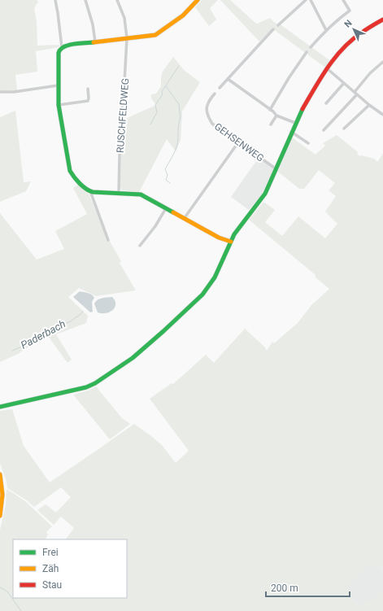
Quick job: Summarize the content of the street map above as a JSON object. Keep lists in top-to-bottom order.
{
  "streets": {
    "street": ["RUSCHFELDWEG", "GEHSENWEG"]
  },
  "water": ["Paderbach"],
  "legend": ["Frei", "Zäh", "Stau"],
  "scale_bar": "200 m",
  "north": "top left"
}
